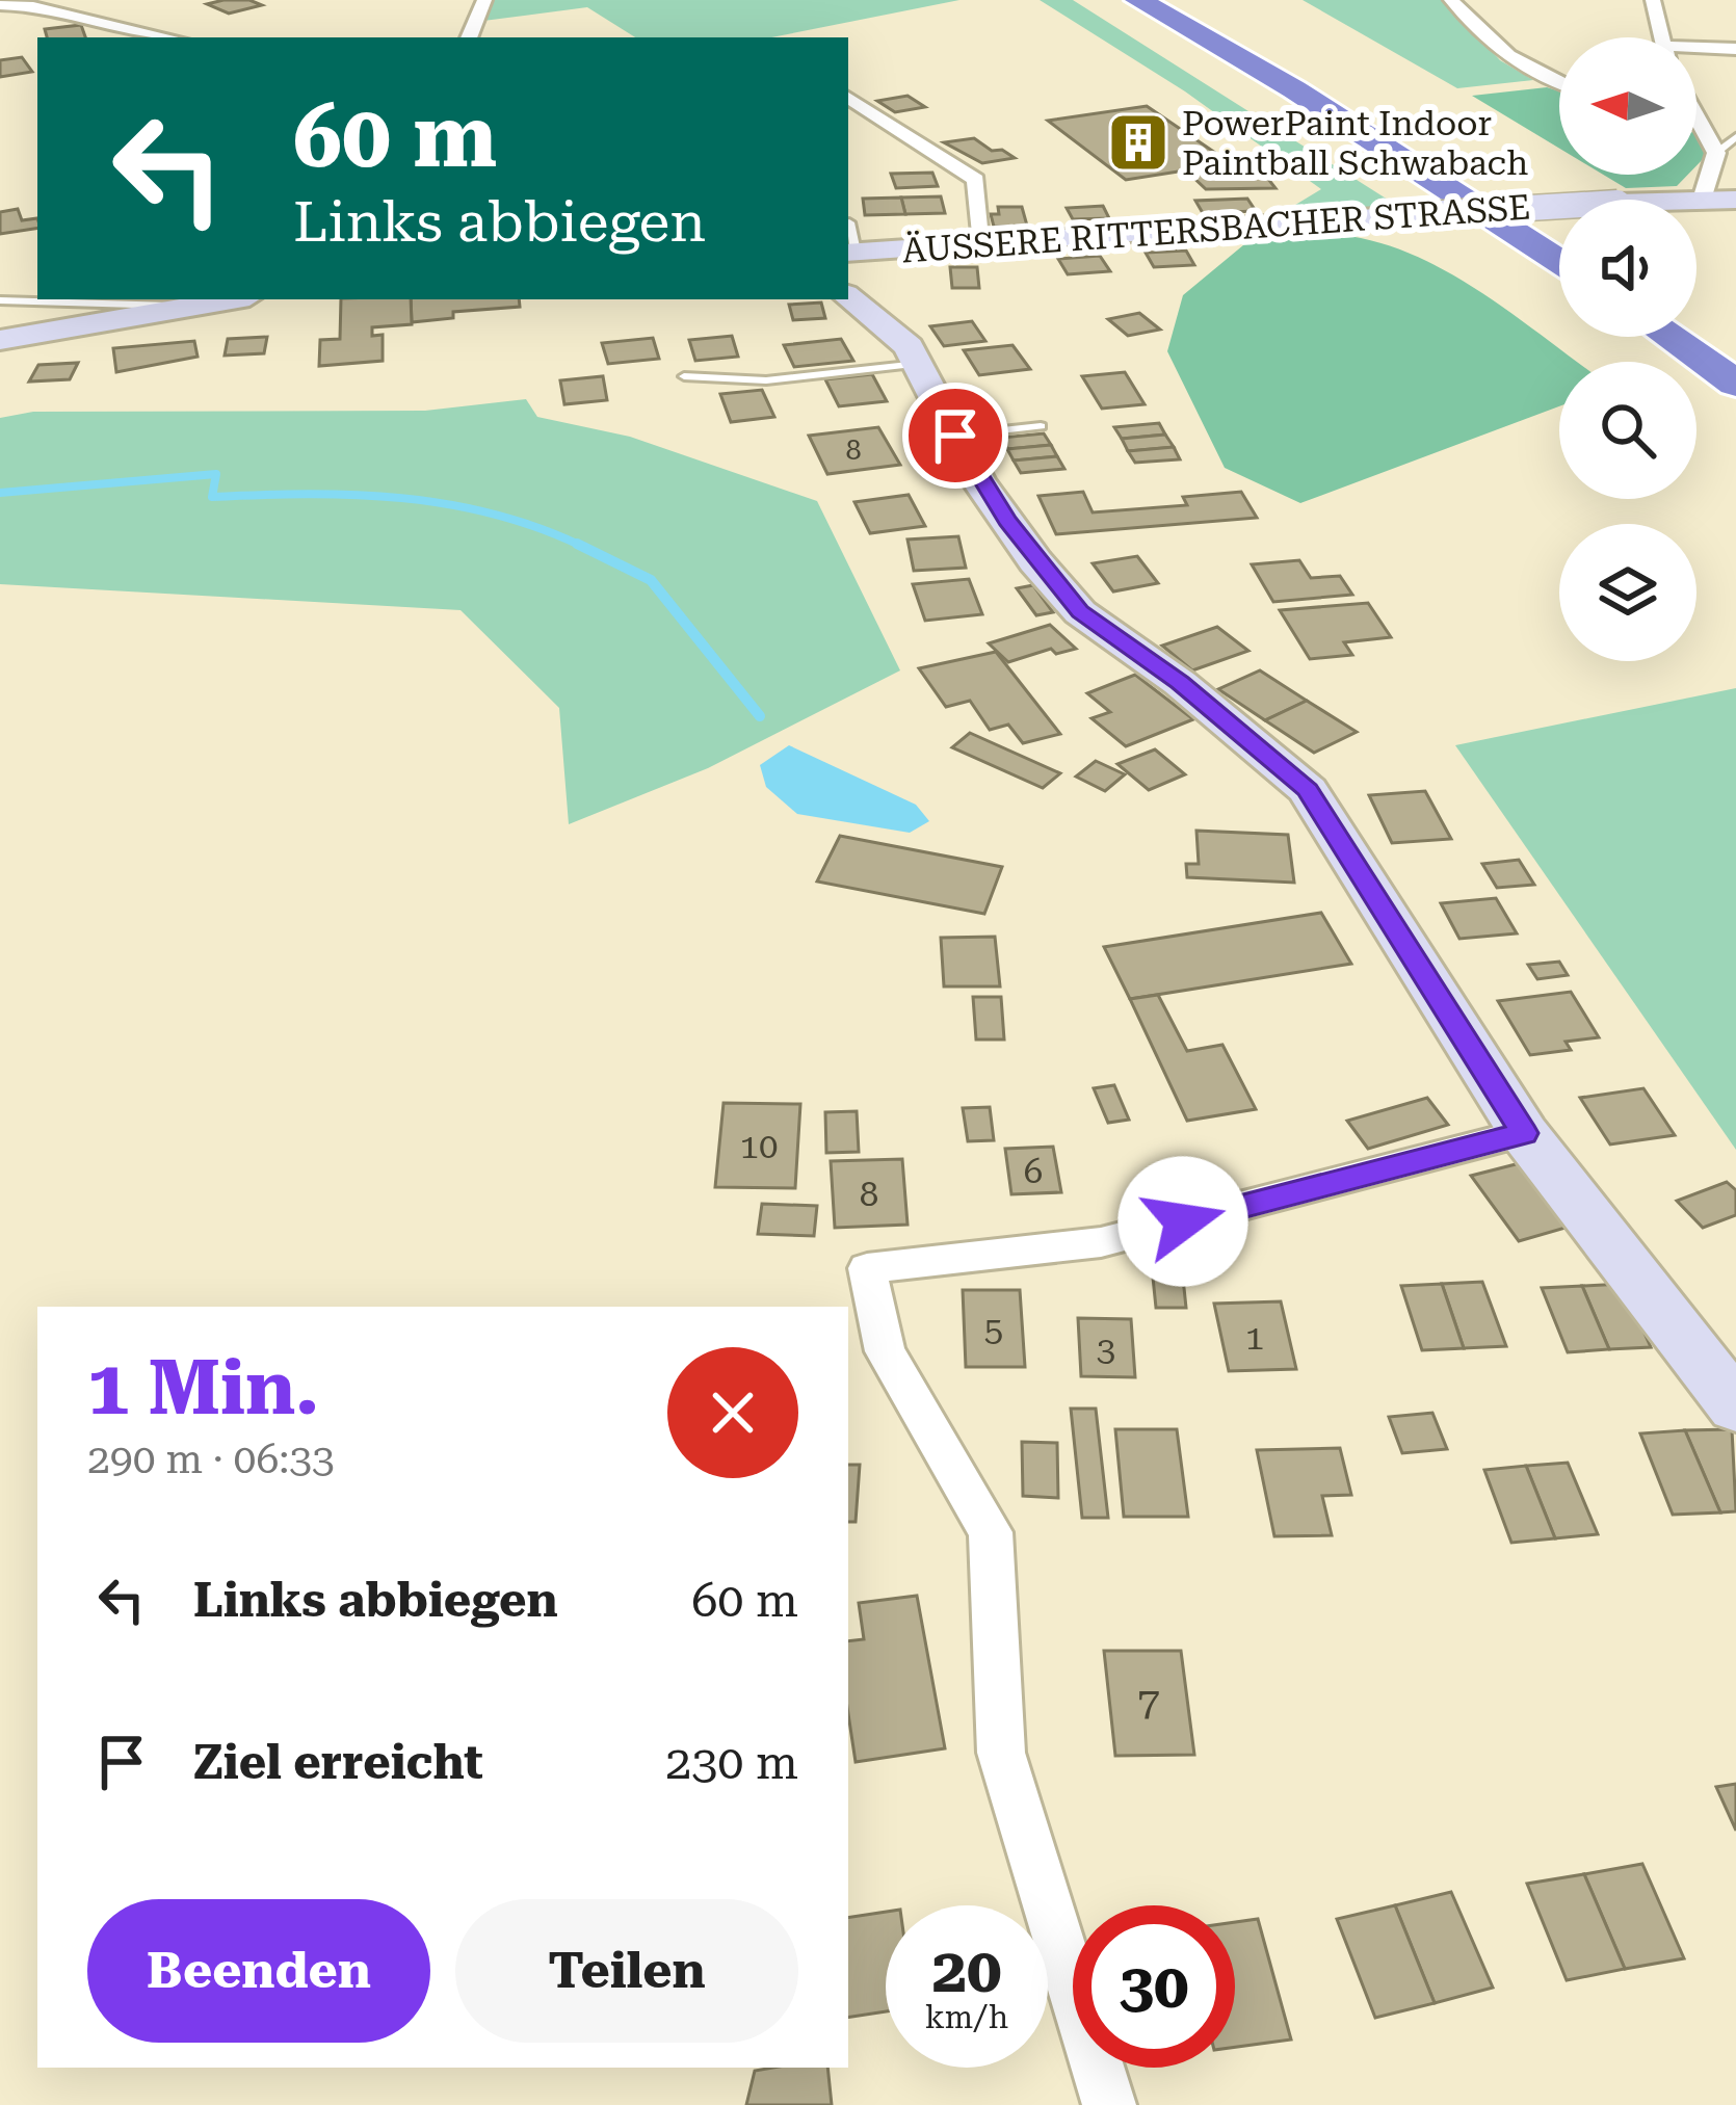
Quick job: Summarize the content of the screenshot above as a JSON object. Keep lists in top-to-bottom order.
{
  "streets": {
    "street": ["ÄUSSERE RITTERSBACHER STRASSE"]
  },
  "places": {
    "building": ["PowerPaint Indoor Paintball Schwabach"]
  },
  "house_numbers": [
    "8",
    "10",
    "6",
    "8",
    "5",
    "1",
    "3",
    "7"
  ],
  "north": "left",
  "page": {
    "turn": ["60 m", "Links abbiegen"],
    "heading": ["1 Min.", "290 m · 06:33"],
    "list": [
      {
        "name": "Links abbiegen",
        "value": "60 m"
      },
      {
        "name": "Ziel erreicht",
        "value": "230 m"
      }
    ],
    "buttons": ["Beenden", "Teilen"],
    "speed": "20 km/h",
    "limit": "30"
  }
}
